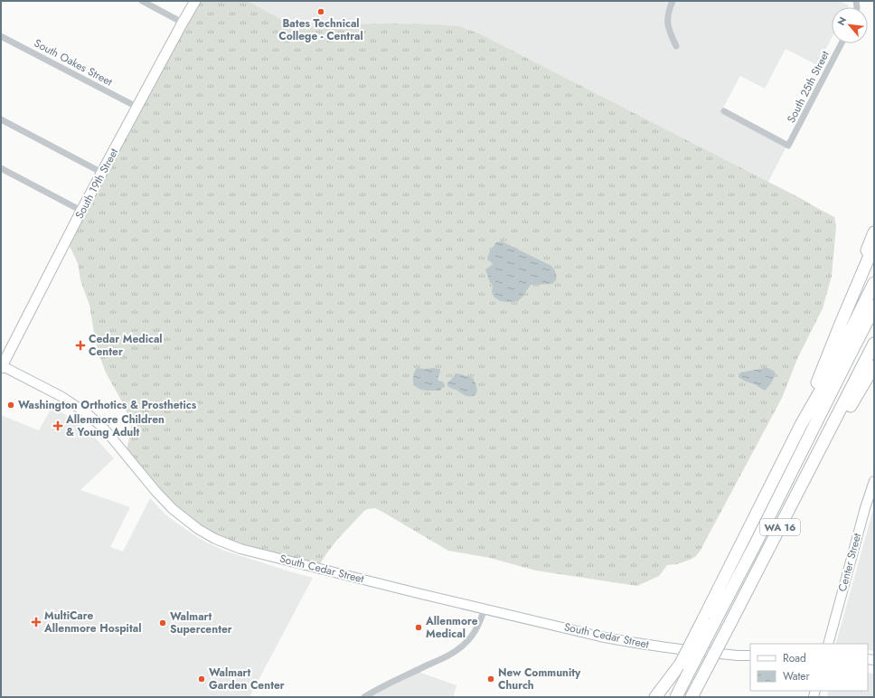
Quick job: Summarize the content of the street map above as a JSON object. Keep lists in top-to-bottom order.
{
  "streets": {
    "highway": ["WA 16"],
    "main road": ["South 19th Street", "Center Street", "South Cedar Street"],
    "street": ["South Oakes Street", "South 25th Street"]
  },
  "crossings": [
    ["South Oakes Street", "South 19th Street"],
    ["South 19th Street", "South Cedar Street"]
  ],
  "places": {
    "other": [
      "Bates Technical College - Central",
      "Washington Orthotics & Prosthetics",
      "Walmart Supercenter",
      "Allenmore Medical",
      "Walmart Garden Center",
      "New Community Church"
    ],
    "health": ["Cedar Medical Center", "Allenmore Children & Young Adult", "MultiCare Allenmore Hospital"]
  },
  "legend": ["Road", "Water"],
  "north": "top left"
}
